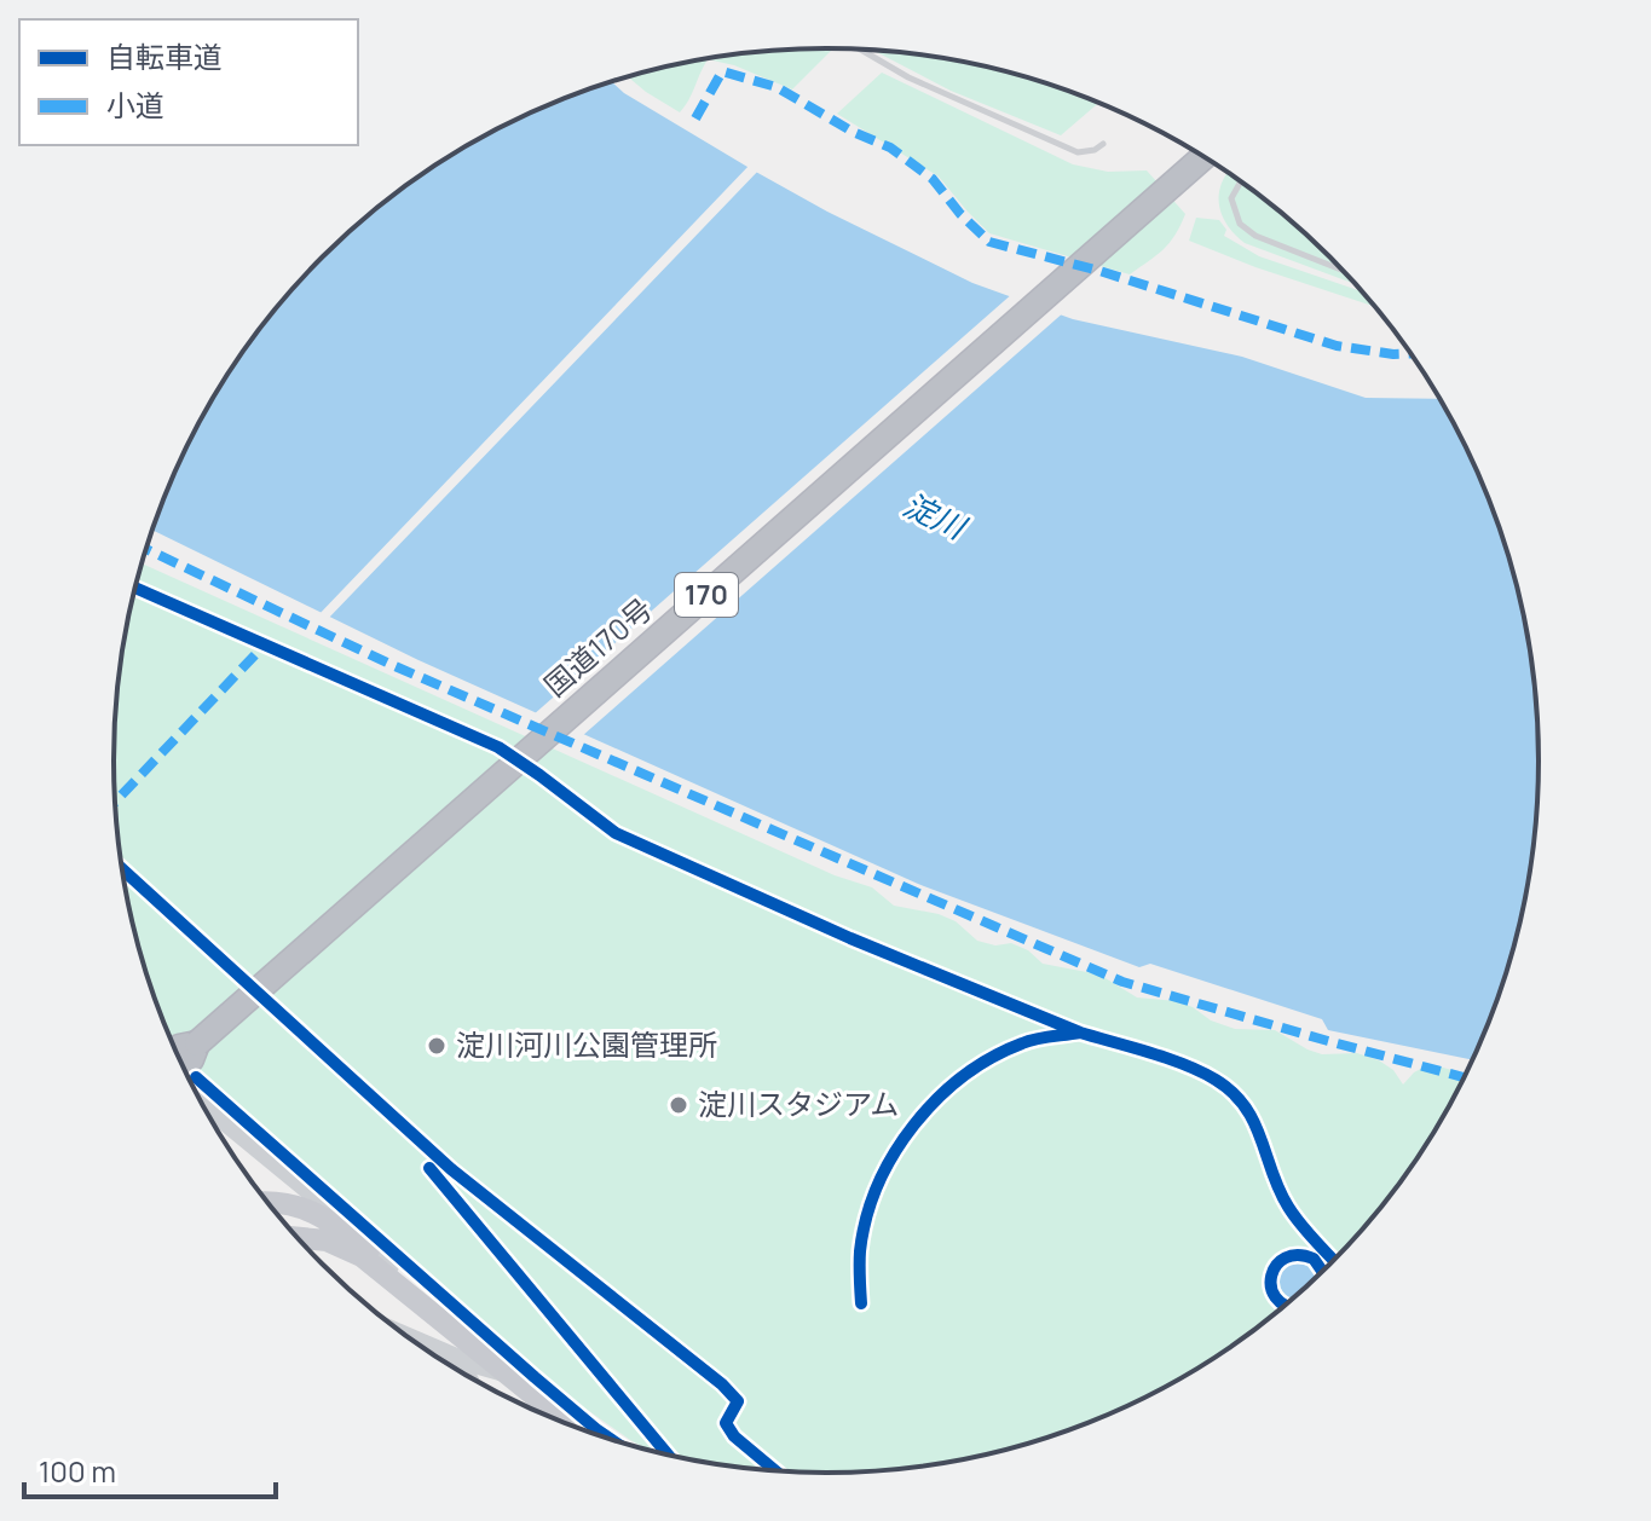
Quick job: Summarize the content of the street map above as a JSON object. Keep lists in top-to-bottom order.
{
  "streets": {
    "highway": ["170", "国道170号"]
  },
  "water": ["淀川"],
  "places": ["淀川河川公園管理所", "淀川スタジアム"],
  "legend": ["自転車道", "小道"],
  "scale_bar": "100 m"
}
